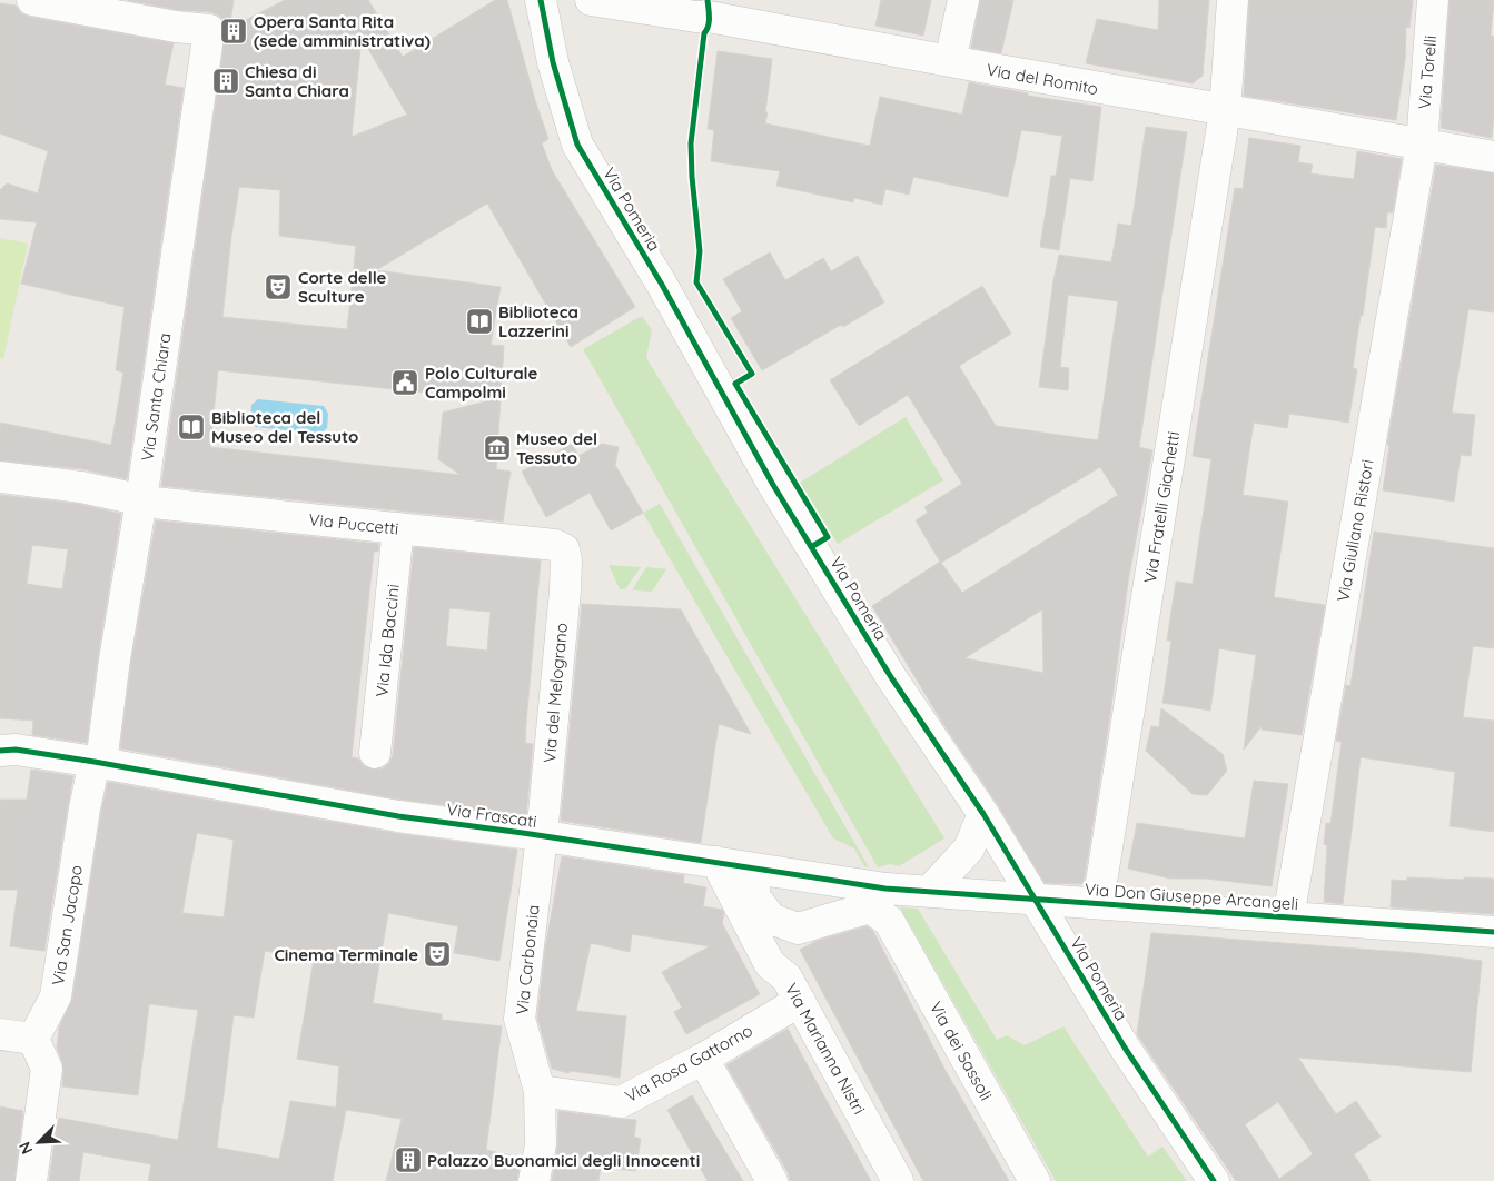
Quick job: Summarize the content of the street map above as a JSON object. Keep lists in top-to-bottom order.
{
  "streets": {
    "street": [
      "Via Torelli",
      "Via del Romito",
      "Via Pomeria",
      "Via Santa Chiara",
      "Via Fratelli Giachetti",
      "Via Puccetti",
      "Via Giuliano Ristori",
      "Via Ida Baccini",
      "Via del Melograno",
      "Via Frascati",
      "Via Don Giuseppe Arcangeli",
      "Via San Jacopo",
      "Via Carbonaia",
      "Via Marianna Nistri",
      "Via dei Sassoli",
      "Via Rosa Gattorno"
    ]
  },
  "crossings": [
    ["Via Torelli", "Via del Romito"],
    ["Via Torelli", "Via Giuliano Ristori"],
    ["Via del Romito", "Via Fratelli Giachetti"],
    ["Via del Romito", "Via Giuliano Ristori"],
    ["Via Pomeria", "Via Don Giuseppe Arcangeli"],
    ["Via Santa Chiara", "Via Puccetti"],
    ["Via Santa Chiara", "Via Frascati"],
    ["Via Santa Chiara", "Via San Jacopo"],
    ["Via Fratelli Giachetti", "Via Don Giuseppe Arcangeli"],
    ["Via Puccetti", "Via Ida Baccini"],
    ["Via Puccetti", "Via del Melograno"],
    ["Via Giuliano Ristori", "Via Don Giuseppe Arcangeli"],
    ["Via del Melograno", "Via Frascati"],
    ["Via del Melograno", "Via Carbonaia"],
    ["Via Frascati", "Via Don Giuseppe Arcangeli"],
    ["Via Frascati", "Via San Jacopo"],
    ["Via Frascati", "Via Carbonaia"],
    ["Via Frascati", "Via Marianna Nistri"],
    ["Via Carbonaia", "Via Rosa Gattorno"],
    ["Via Marianna Nistri", "Via Rosa Gattorno"]
  ],
  "places": {
    "building": ["Opera Santa Rita (sede amministrativa)", "Chiesa di Santa Chiara", "Palazzo Buonamici degli Innocenti"],
    "theatre": ["Corte delle Sculture", "Cinema Terminale"],
    "library": ["Biblioteca Lazzerini", "Biblioteca del Museo del Tessuto"],
    "public building": ["Polo Culturale Campolmi"],
    "museum": ["Museo del Tessuto"]
  },
  "north": "bottom left"
}
